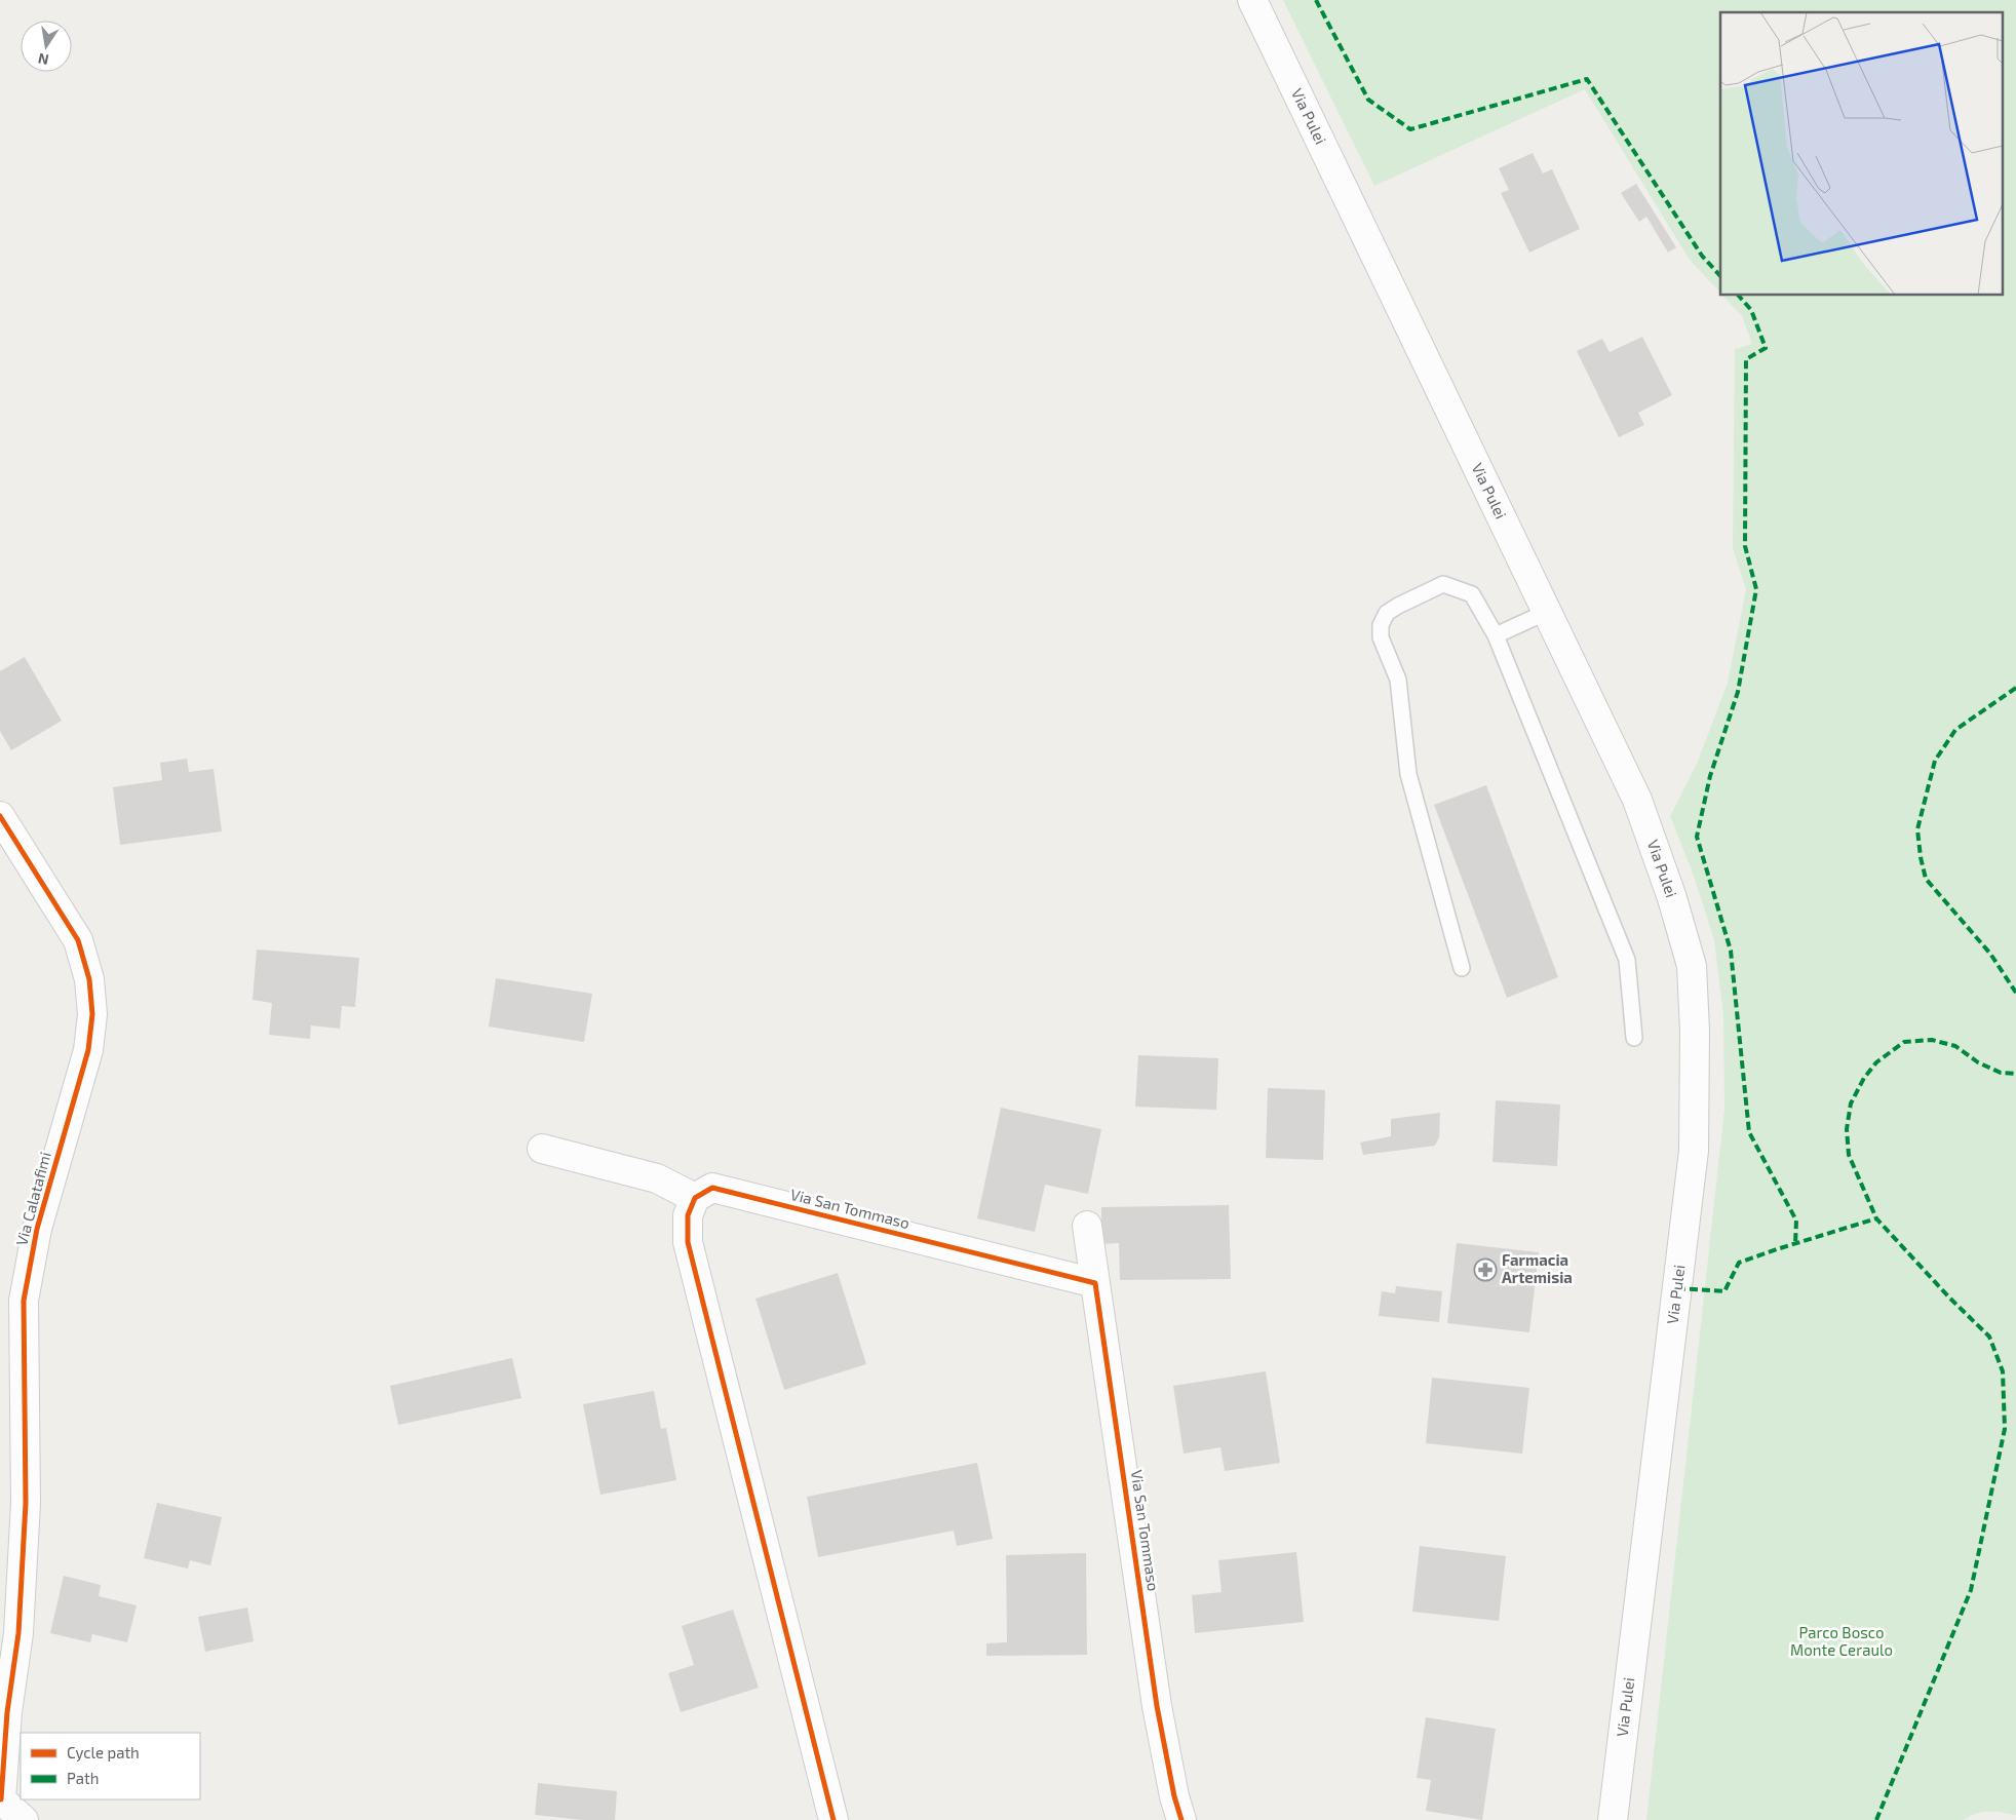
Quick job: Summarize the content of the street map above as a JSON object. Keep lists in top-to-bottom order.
{
  "streets": {
    "street": ["Via Pulei", "Via Calatafimi", "Via San Tommaso"]
  },
  "parks": ["Parco Bosco Monte Ceraulo"],
  "places": {
    "pharmacy": ["Farmacia Artemisia"]
  },
  "legend": ["Cycle path", "Path"],
  "north": "bottom"
}
